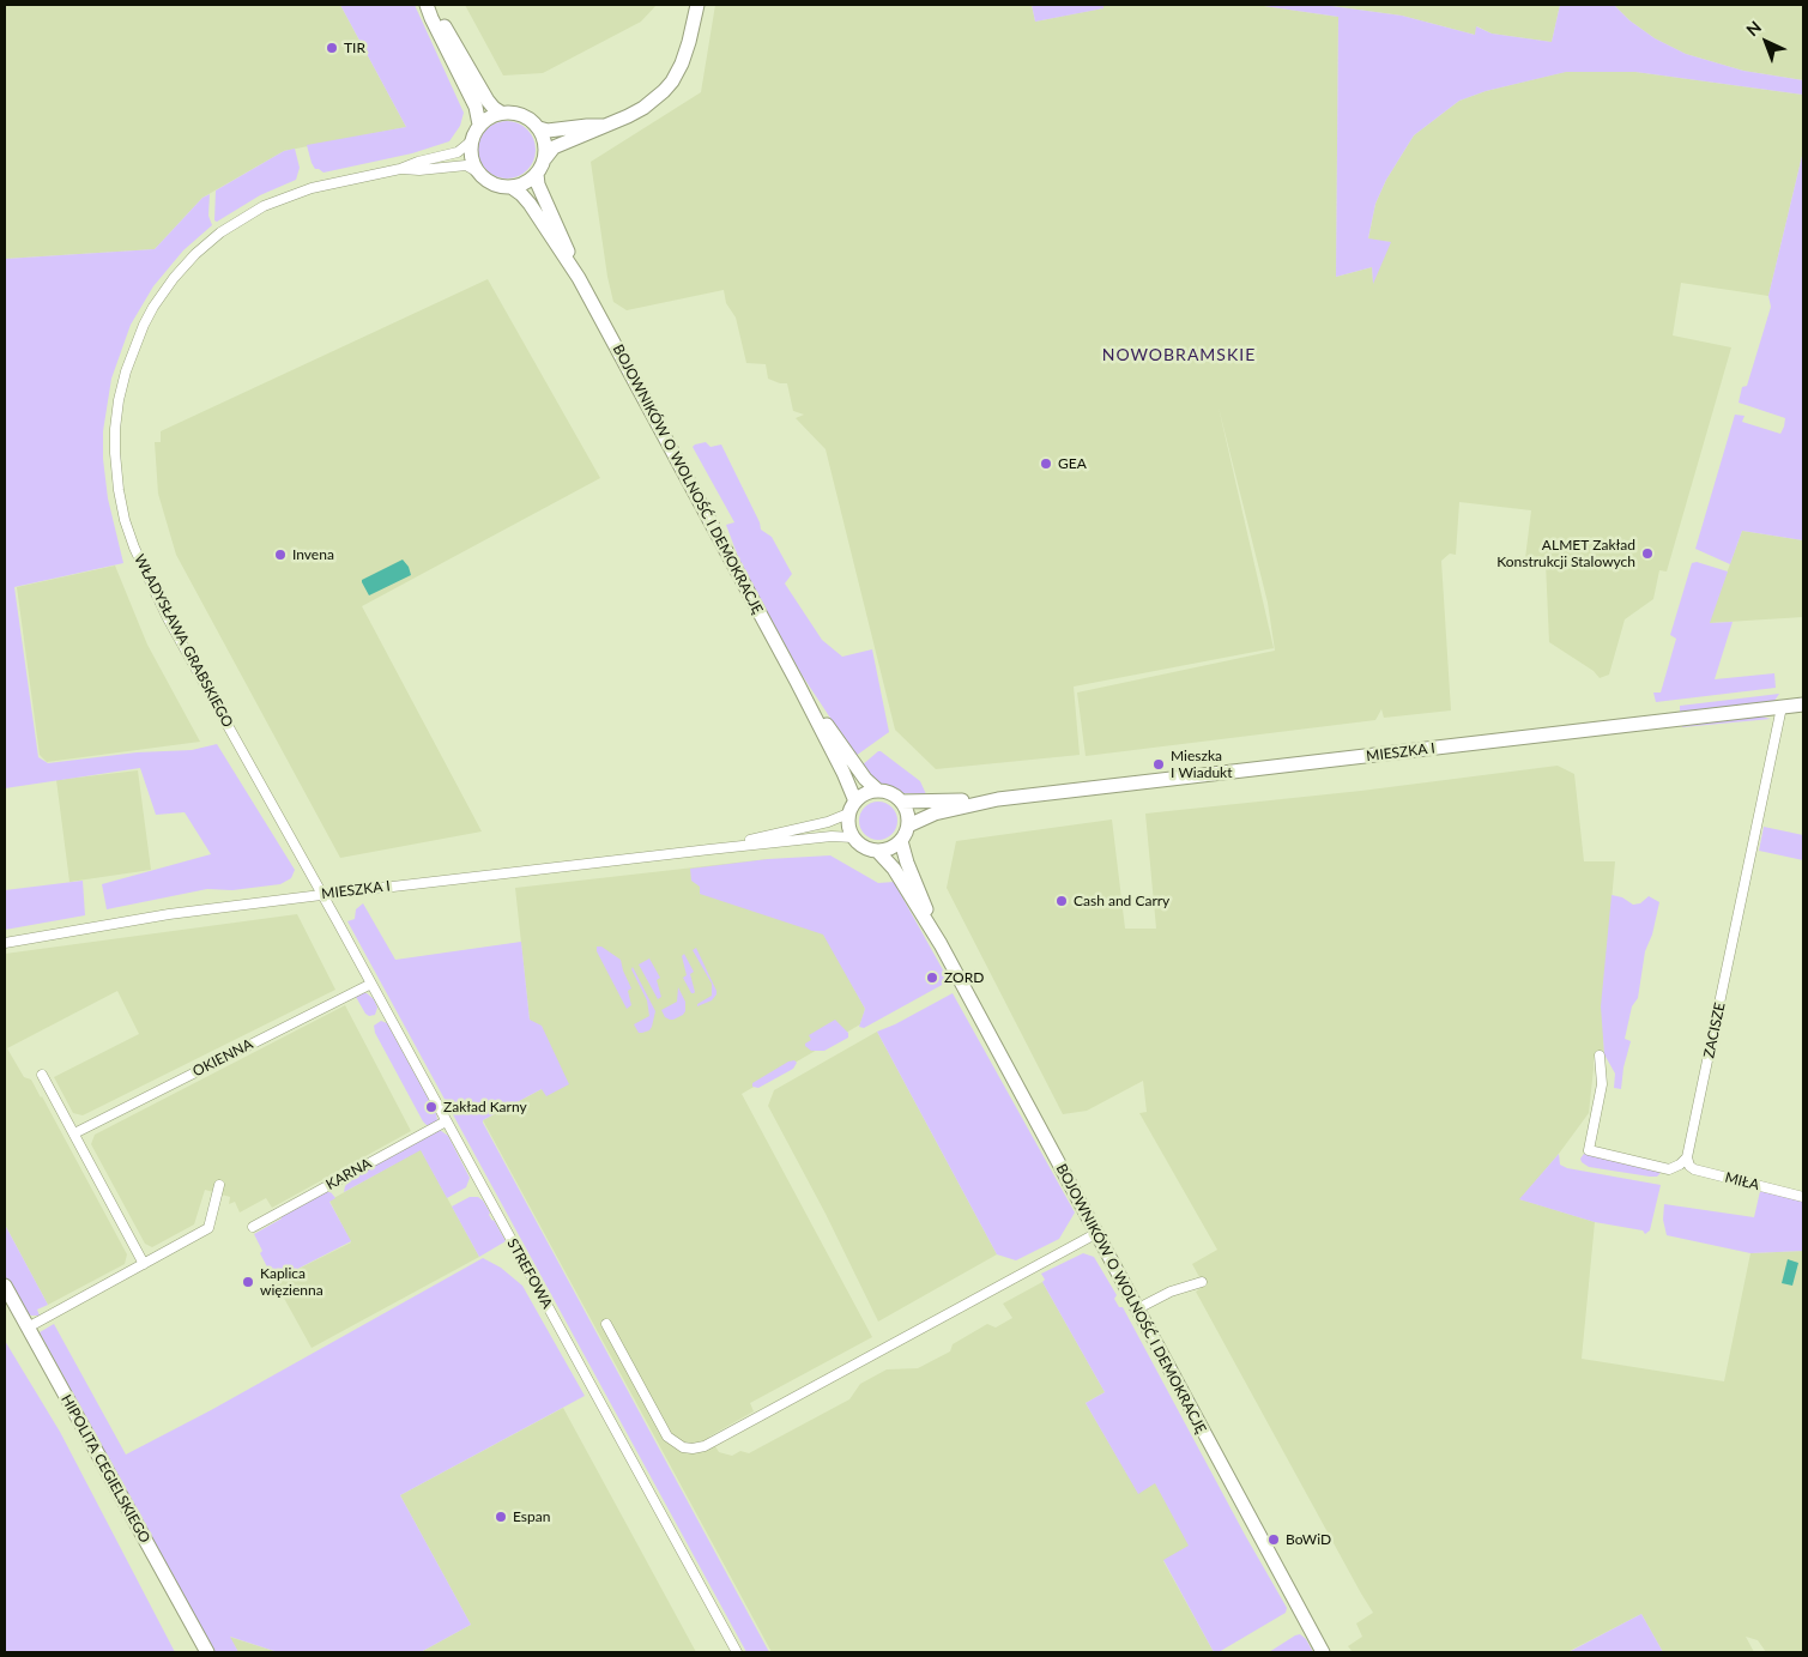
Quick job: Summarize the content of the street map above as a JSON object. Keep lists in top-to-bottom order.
{
  "streets": {
    "main road": ["BOJOWNIKÓW O WOLNOŚĆ I DEMOKRACJĘ", "MIESZKA I", "HIPOLITA CEGIELSKIEGO"],
    "street": [
      "WŁADYSŁAWA GRABSKIEGO",
      "ZACISZE",
      "OKIENNA",
      "KARNA",
      "MIŁA",
      "STREFOWA"
    ]
  },
  "crossings": [
    ["BOJOWNIKÓW O WOLNOŚĆ I DEMOKRACJĘ", "WŁADYSŁAWA GRABSKIEGO"],
    ["BOJOWNIKÓW O WOLNOŚĆ I DEMOKRACJĘ", "MIESZKA I"],
    ["WŁADYSŁAWA GRABSKIEGO", "MIESZKA I"],
    ["WŁADYSŁAWA GRABSKIEGO", "STREFOWA"],
    ["MIESZKA I", "ZACISZE"],
    ["MIESZKA I", "STREFOWA"],
    ["ZACISZE", "MIŁA"],
    ["OKIENNA", "STREFOWA"],
    ["KARNA", "STREFOWA"]
  ],
  "districts": ["NOWOBRAMSKIE"],
  "places": [
    "TIR",
    "GEA",
    "ALMET Zakład Konstrukcji Stalowych",
    "Invena",
    "Mieszka I Wiadukt",
    "Cash and Carry",
    "ZORD",
    "Zakład Karny",
    "Kaplica więzienna",
    "Espan",
    "BoWiD"
  ],
  "north": "top left"
}
